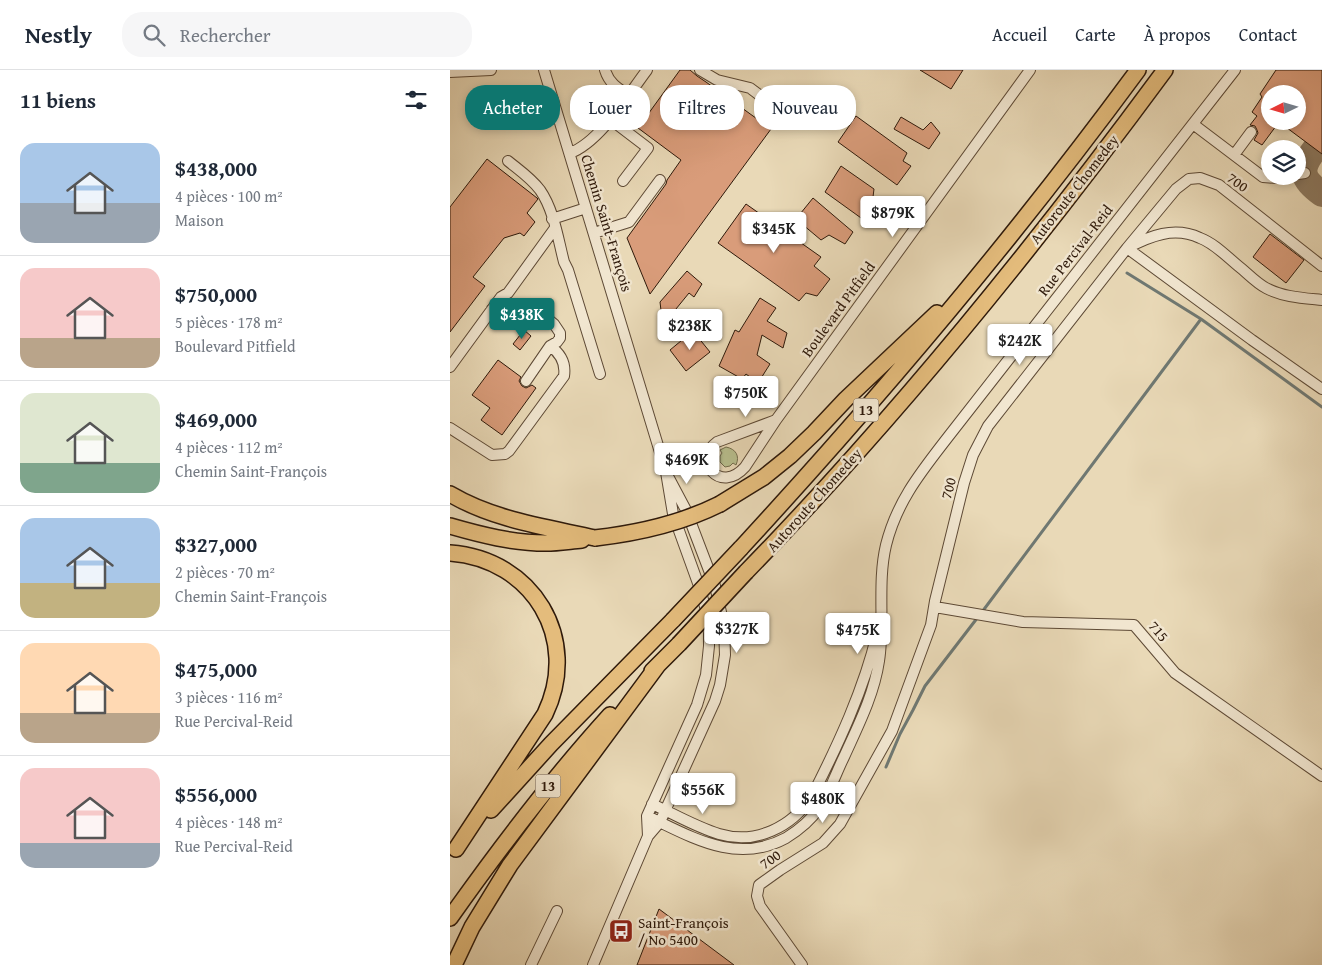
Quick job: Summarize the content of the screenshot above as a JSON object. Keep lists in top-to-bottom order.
{
  "streets": {
    "highway": ["Autoroute Chomedey", "13"],
    "street": [
      "700",
      "Chemin Saint-François",
      "Rue Percival-Reid",
      "Boulevard Pitfield",
      "715"
    ]
  },
  "crossings": [
    ["700", "715"],
    ["Chemin Saint-François", "Rue Percival-Reid"]
  ],
  "places": {
    "bus stop": ["Saint-François / No 5400"]
  },
  "north": "left",
  "page": {
    "header": "Nestly",
    "search": "Rechercher",
    "nav": [
      "Accueil",
      "Carte",
      "À propos",
      "Contact"
    ],
    "heading": "11 biens",
    "chip": [
      "Acheter",
      "Louer",
      "Filtres",
      "Nouveau"
    ],
    "list": [
      {
        "name": "$438,000",
        "note": "4 pièces · 100 m² · Maison"
      },
      {
        "name": "$750,000",
        "note": "5 pièces · 178 m² · Boulevard Pitfield"
      },
      {
        "name": "$469,000",
        "note": "4 pièces · 112 m² · Chemin Saint-François"
      },
      {
        "name": "$327,000",
        "note": "2 pièces · 70 m² · Chemin Saint-François"
      },
      {
        "name": "$475,000",
        "note": "3 pièces · 116 m² · Rue Percival-Reid"
      },
      {
        "name": "$556,000",
        "note": "4 pièces · 148 m² · Rue Percival-Reid"
      }
    ],
    "price": [
      "$879K",
      "$345K",
      "$438K",
      "$238K",
      "$242K",
      "$750K",
      "$469K",
      "$327K",
      "$475K",
      "$556K",
      "$480K"
    ]
  }
}
